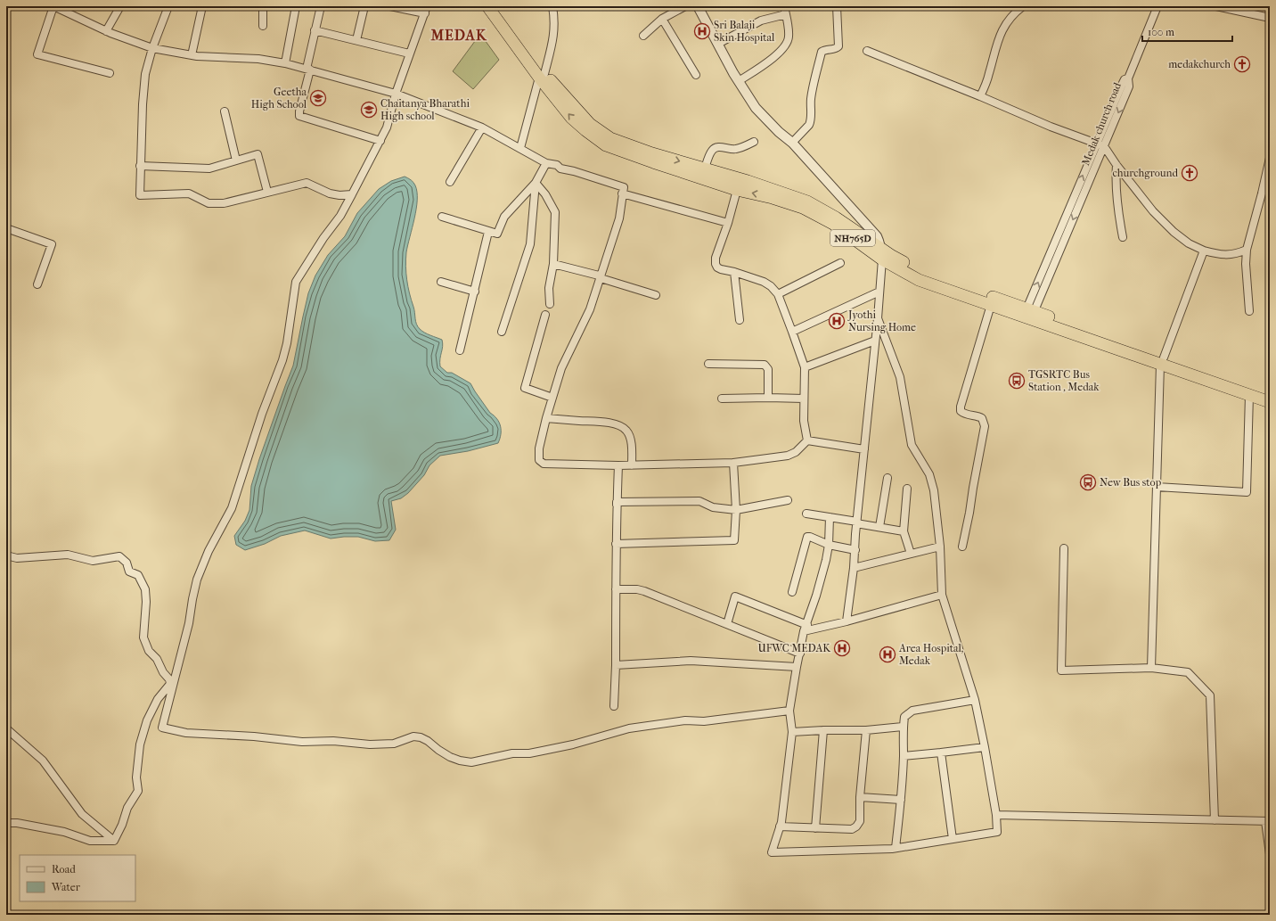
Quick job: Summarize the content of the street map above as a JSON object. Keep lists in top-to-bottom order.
{
  "streets": {
    "highway": ["NH765D"],
    "street": ["Medak church road"]
  },
  "crossings": [
    ["Medak church road", "NH765D"]
  ],
  "districts": ["MEDAK"],
  "places": {
    "hospital": [
      "Sri Balaji Skin Hospital",
      "Jyothi Nursing Home",
      "UFWC MEDAK",
      "Area Hospital, Medak"
    ],
    "church": ["medakchurch", "churchground"],
    "school or university": ["Geetha High School", "Chaitanya Bharathi High school"],
    "bus stop": ["TGSRTC Bus Station , Medak", "New Bus stop"]
  },
  "legend": ["Road", "Water"],
  "scale_bar": "100 m"
}
